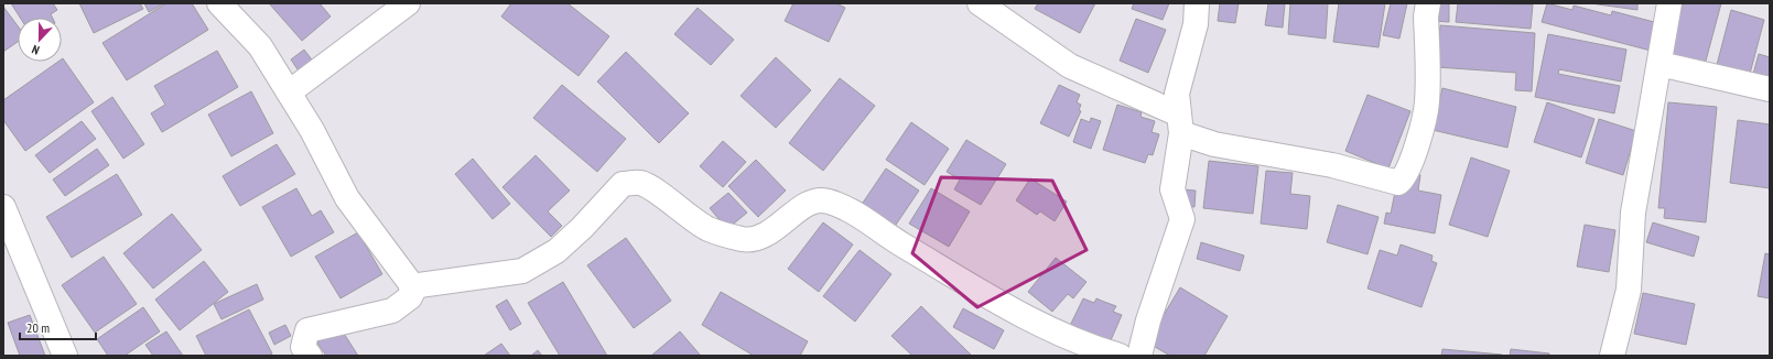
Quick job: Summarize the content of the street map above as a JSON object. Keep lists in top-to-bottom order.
{
  "scale_bar": "20 m",
  "north": "bottom"
}
